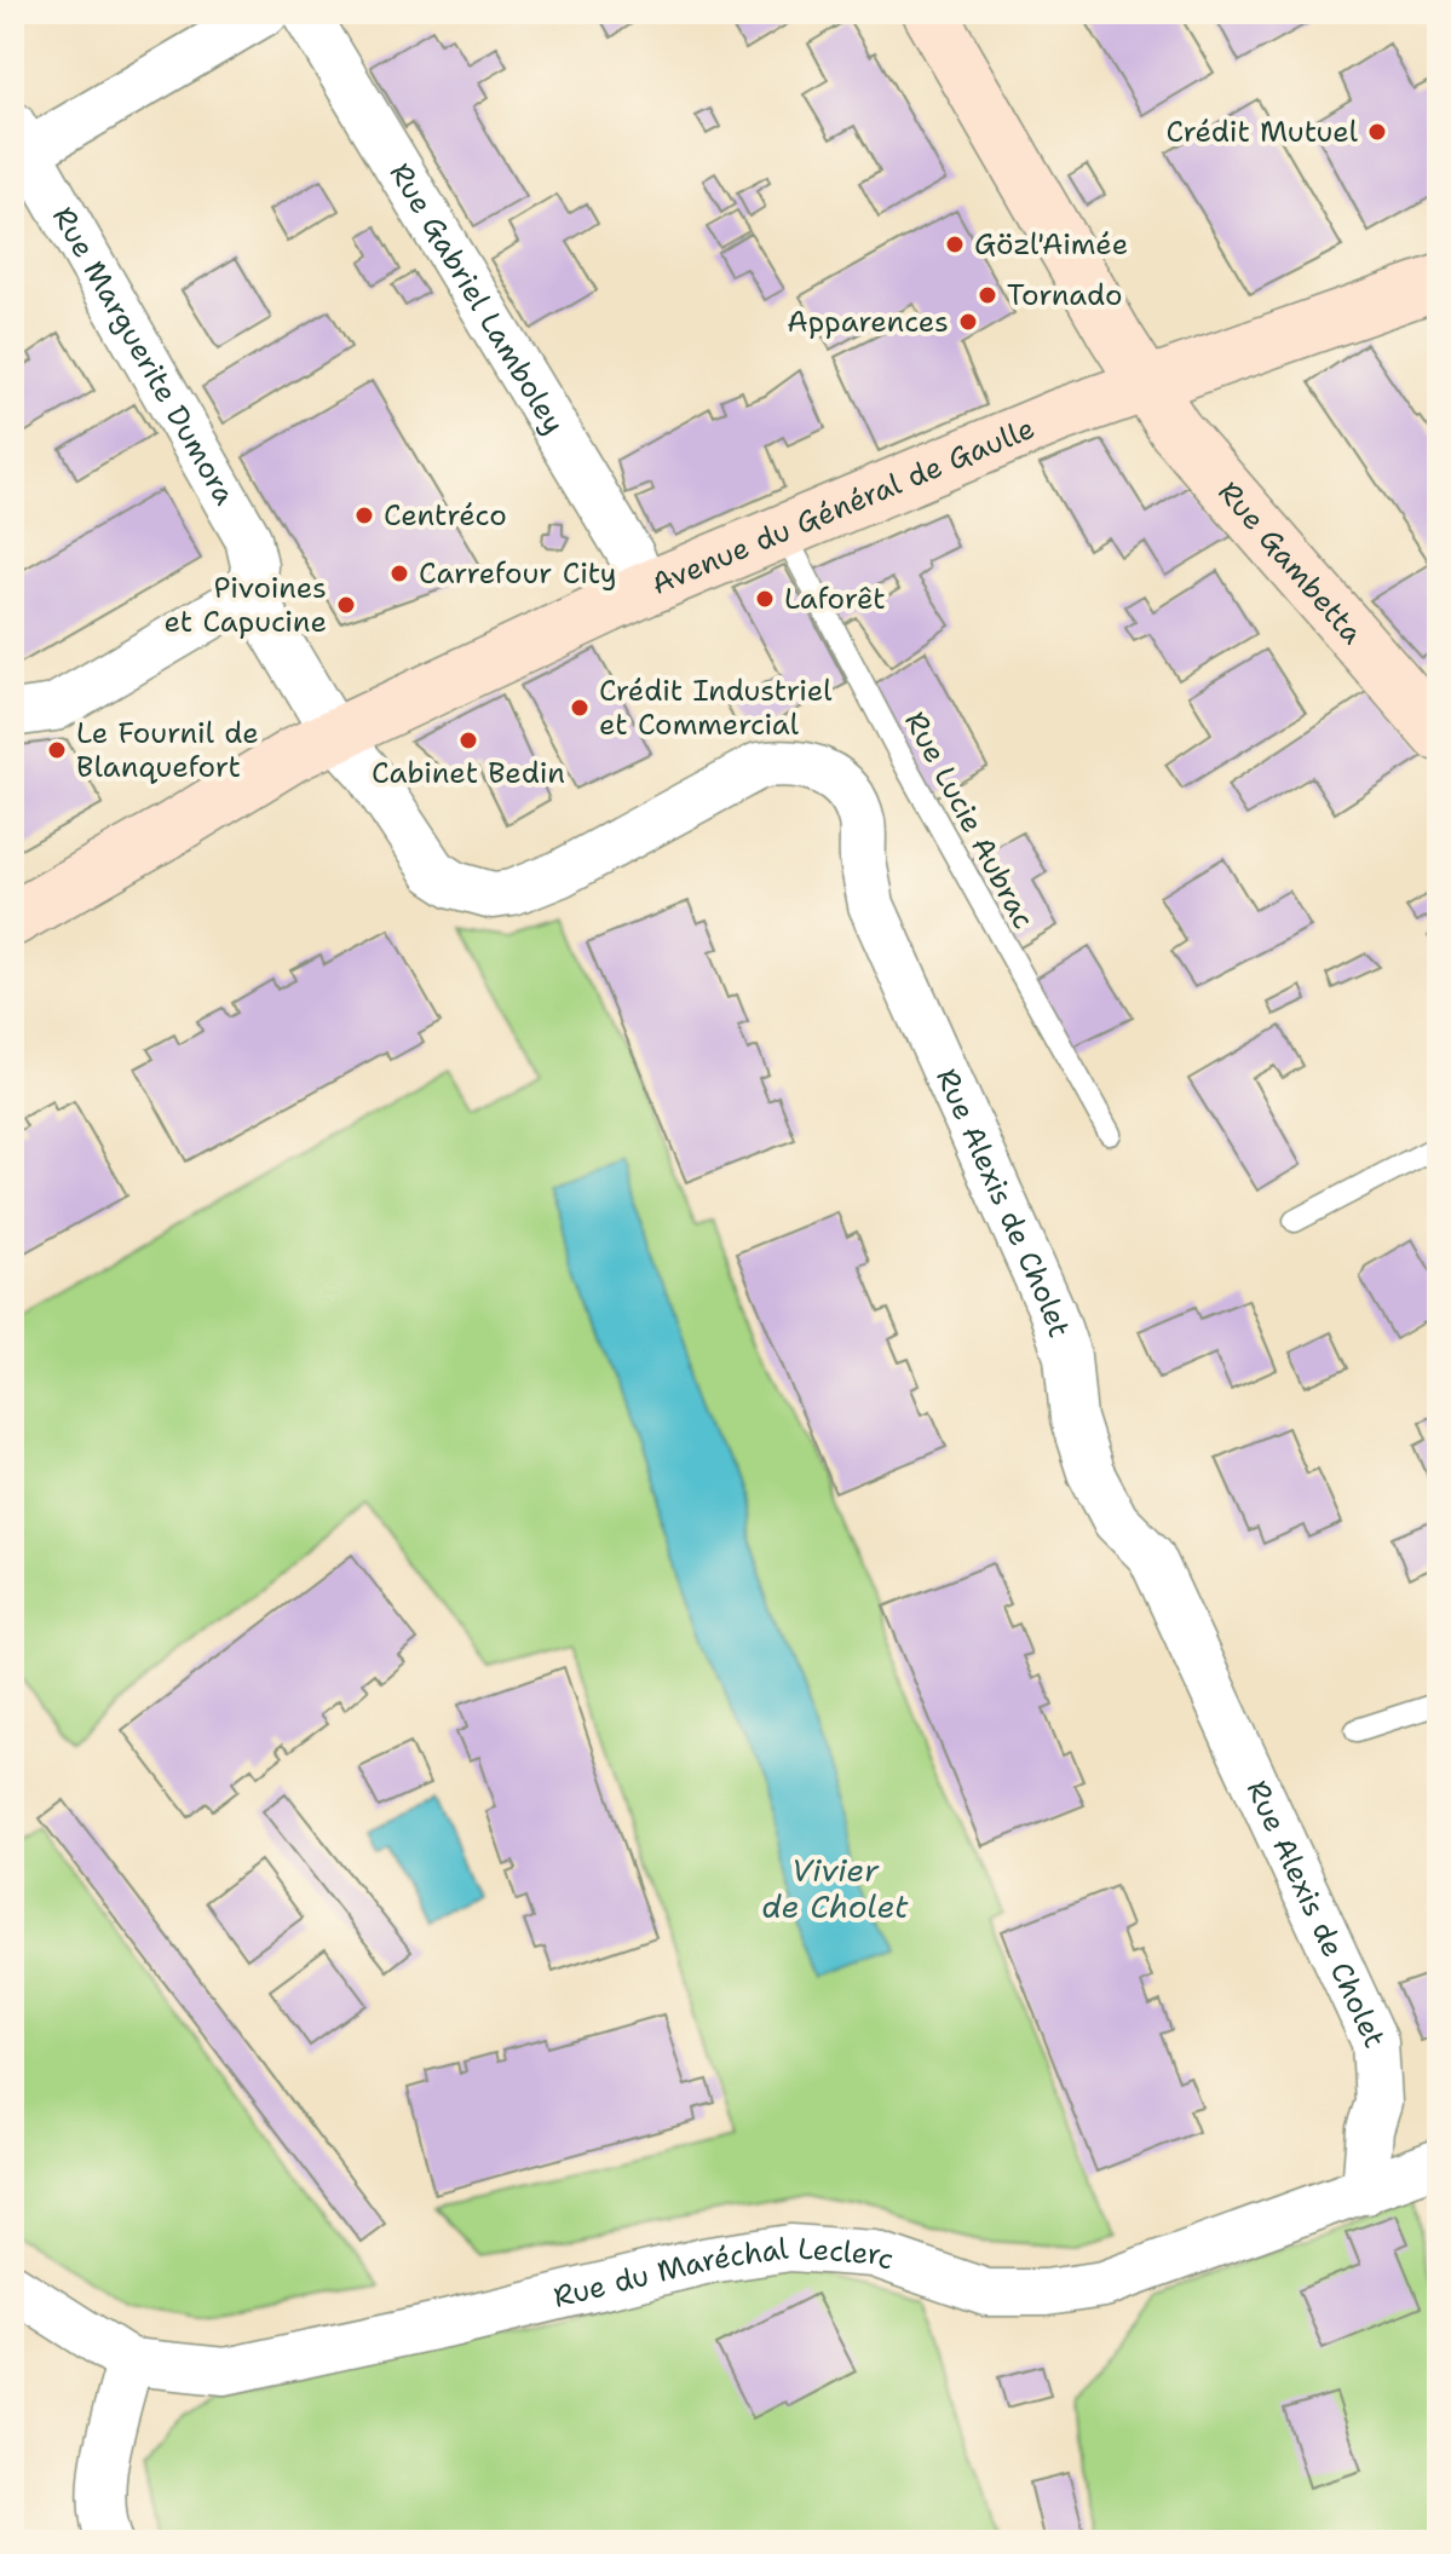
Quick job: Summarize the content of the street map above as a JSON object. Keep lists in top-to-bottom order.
{
  "streets": {
    "main road": ["Avenue du Général de Gaulle", "Rue Gambetta"],
    "street": [
      "Rue Gabriel Lamboley",
      "Rue Marguerite Dumora",
      "Rue Alexis de Cholet",
      "Rue du Maréchal Leclerc"
    ],
    "lane": ["Rue Lucie Aubrac"]
  },
  "crossings": [
    ["Rue Gabriel Lamboley", "Avenue du Général de Gaulle"],
    ["Rue Marguerite Dumora", "Rue Alexis de Cholet"],
    ["Avenue du Général de Gaulle", "Rue Gambetta"],
    ["Avenue du Général de Gaulle", "Rue Lucie Aubrac"],
    ["Avenue du Général de Gaulle", "Rue Alexis de Cholet"],
    ["Rue Alexis de Cholet", "Rue du Maréchal Leclerc"]
  ],
  "water": ["Vivier de Cholet"],
  "places": [
    "Crédit Mutuel",
    "Gözl'Aimée",
    "Tornado",
    "Apparences",
    "Centréco",
    "Carrefour City",
    "Laforêt",
    "Pivoines et Capucine",
    "Crédit Industriel et Commercial",
    "Cabinet Bedin",
    "Le Fournil de Blanquefort"
  ]
}
